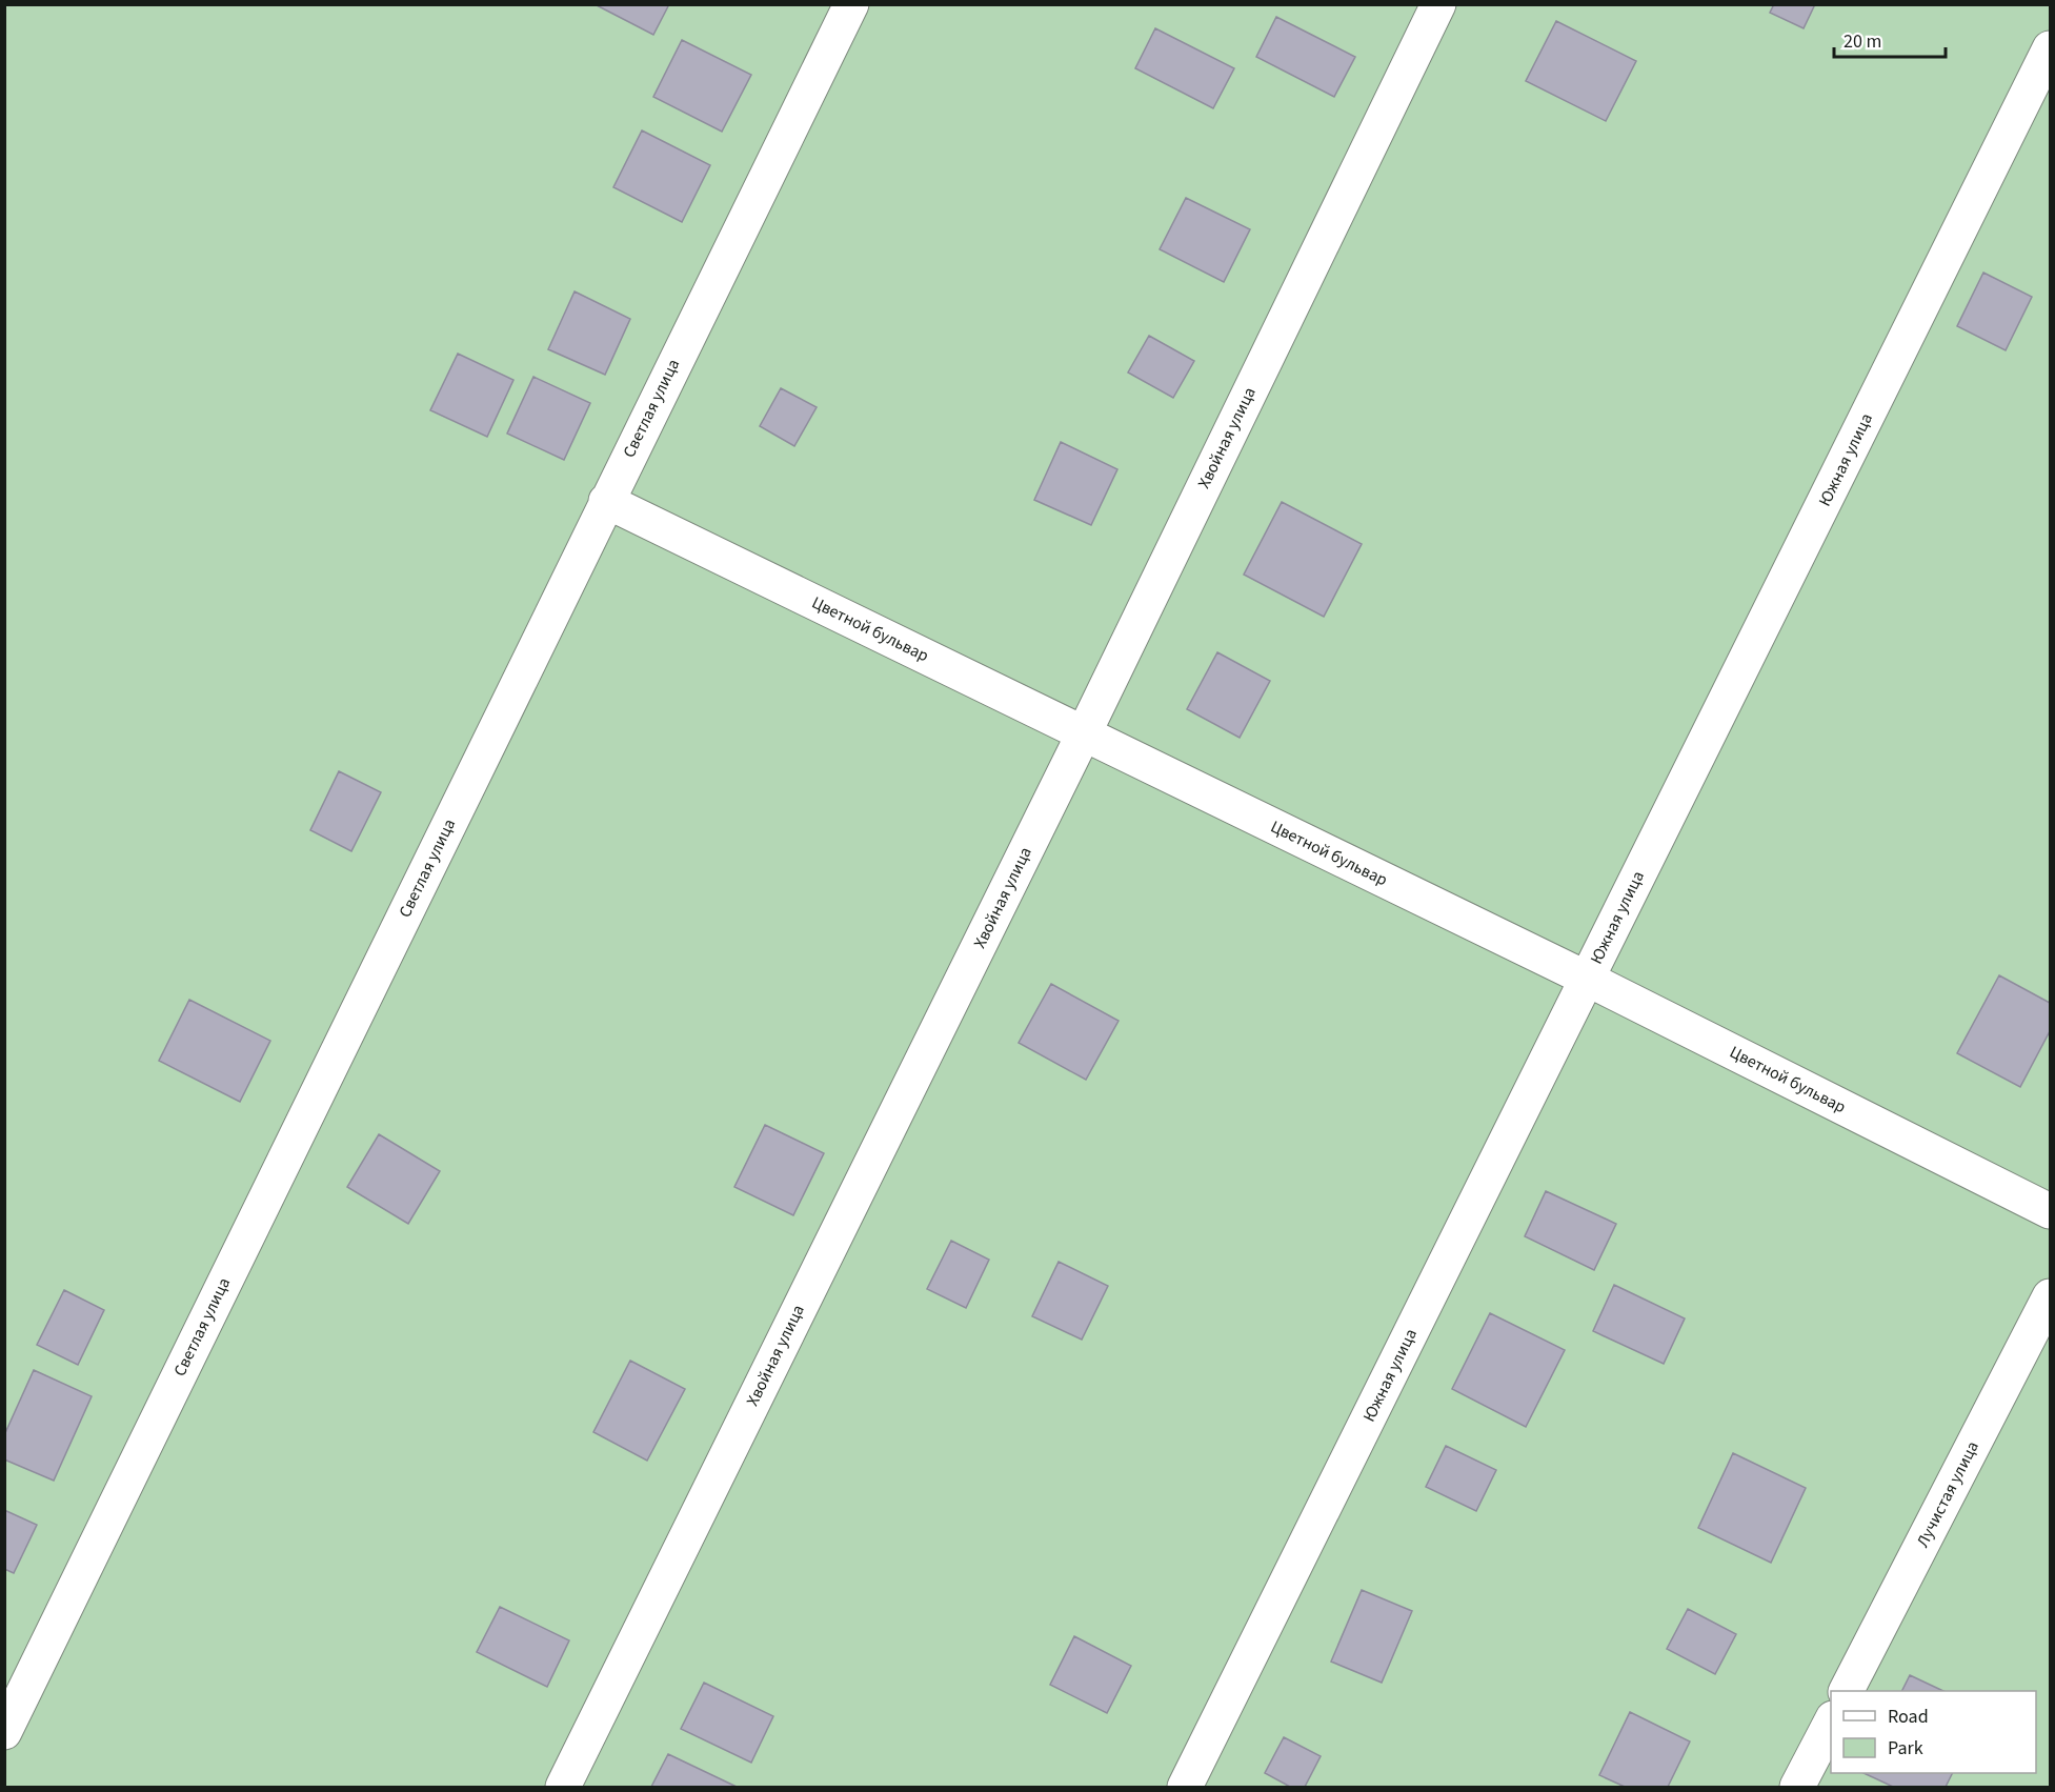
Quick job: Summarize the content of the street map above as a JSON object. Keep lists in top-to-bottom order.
{
  "streets": {
    "street": [
      "Светлая улица",
      "Хвойная улица",
      "Южная улица",
      "Цветной бульвар",
      "Лучистая улица"
    ]
  },
  "crossings": [
    ["Светлая улица", "Цветной бульвар"],
    ["Хвойная улица", "Цветной бульвар"],
    ["Южная улица", "Цветной бульвар"]
  ],
  "legend": ["Road", "Park"],
  "scale_bar": "20 m"
}
